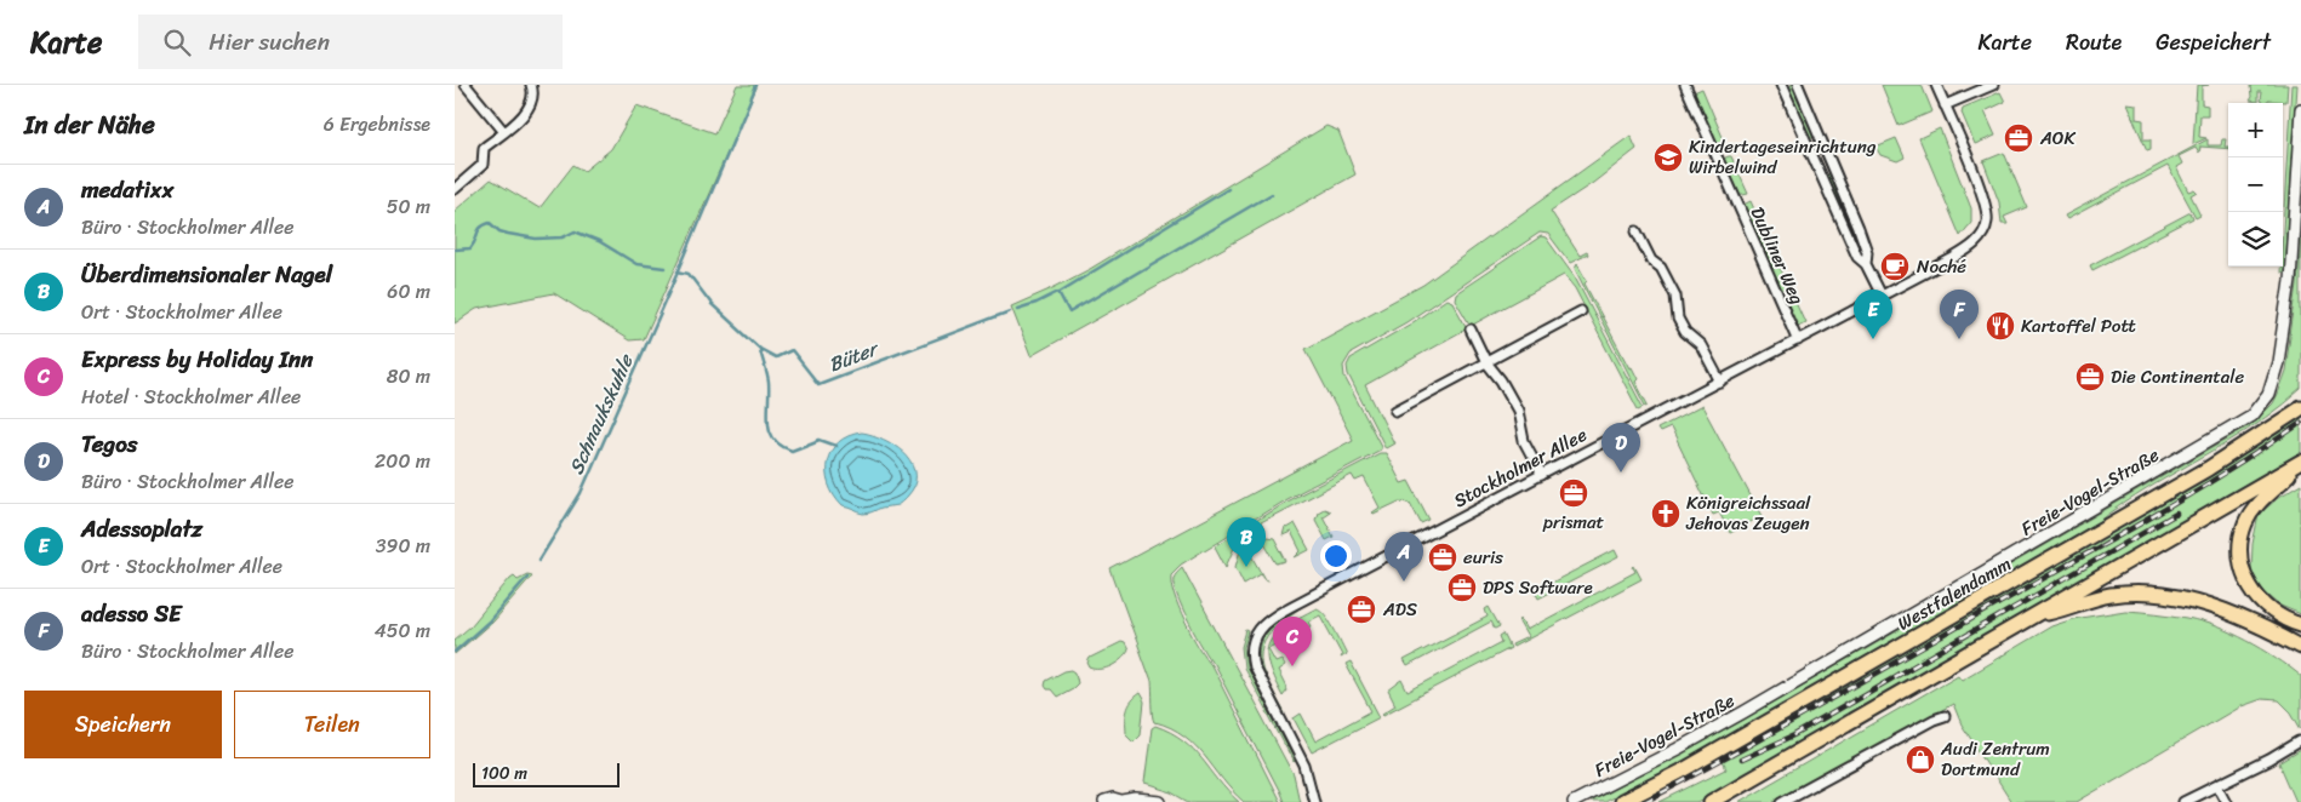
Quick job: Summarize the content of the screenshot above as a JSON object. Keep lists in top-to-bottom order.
{
  "streets": {
    "highway": ["Westfalendamm"],
    "street": ["Dubliner Weg", "Stockholmer Allee", "Freie-Vogel-Straße"]
  },
  "crossings": [
    ["Dubliner Weg", "Stockholmer Allee"]
  ],
  "water": ["Büter", "Schnaukskuhle"],
  "places": {
    "office": [
      "AOK",
      "Die Continentale",
      "prismat",
      "euris",
      "DPS Software",
      "ADS"
    ],
    "school or university": ["Kindertageseinrichtung Wirbelwind"],
    "cafe": ["Noché"],
    "restaurant": ["Kartoffel Pott"],
    "church": ["Königreichssaal Jehovas Zeugen"],
    "shop": ["Audi Zentrum Dortmund"]
  },
  "scale_bar": "100 m",
  "page": {
    "header": "Karte",
    "search": "Hier suchen",
    "nav": ["Karte", "Route", "Gespeichert"],
    "heading": ["In der Nähe", "6 Ergebnisse"],
    "map_buttons": ["+", "−"],
    "list": [
      {
        "mark": "A",
        "name": "medatixx",
        "note": "Büro · Stockholmer Allee",
        "value": "50 m"
      },
      {
        "mark": "B",
        "name": "Überdimensionaler Nagel",
        "note": "Ort · Stockholmer Allee",
        "value": "60 m"
      },
      {
        "mark": "C",
        "name": "Express by Holiday Inn",
        "note": "Hotel · Stockholmer Allee",
        "value": "80 m"
      },
      {
        "mark": "D",
        "name": "Tegos",
        "note": "Büro · Stockholmer Allee",
        "value": "200 m"
      },
      {
        "mark": "E",
        "name": "Adessoplatz",
        "note": "Ort · Stockholmer Allee",
        "value": "390 m"
      },
      {
        "mark": "F",
        "name": "adesso SE",
        "note": "Büro · Stockholmer Allee",
        "value": "450 m"
      }
    ],
    "pins": [
      "E",
      "F",
      "D",
      "B",
      "A",
      "C"
    ],
    "buttons": ["Speichern", "Teilen"],
    "scale": "100 m"
  }
}
